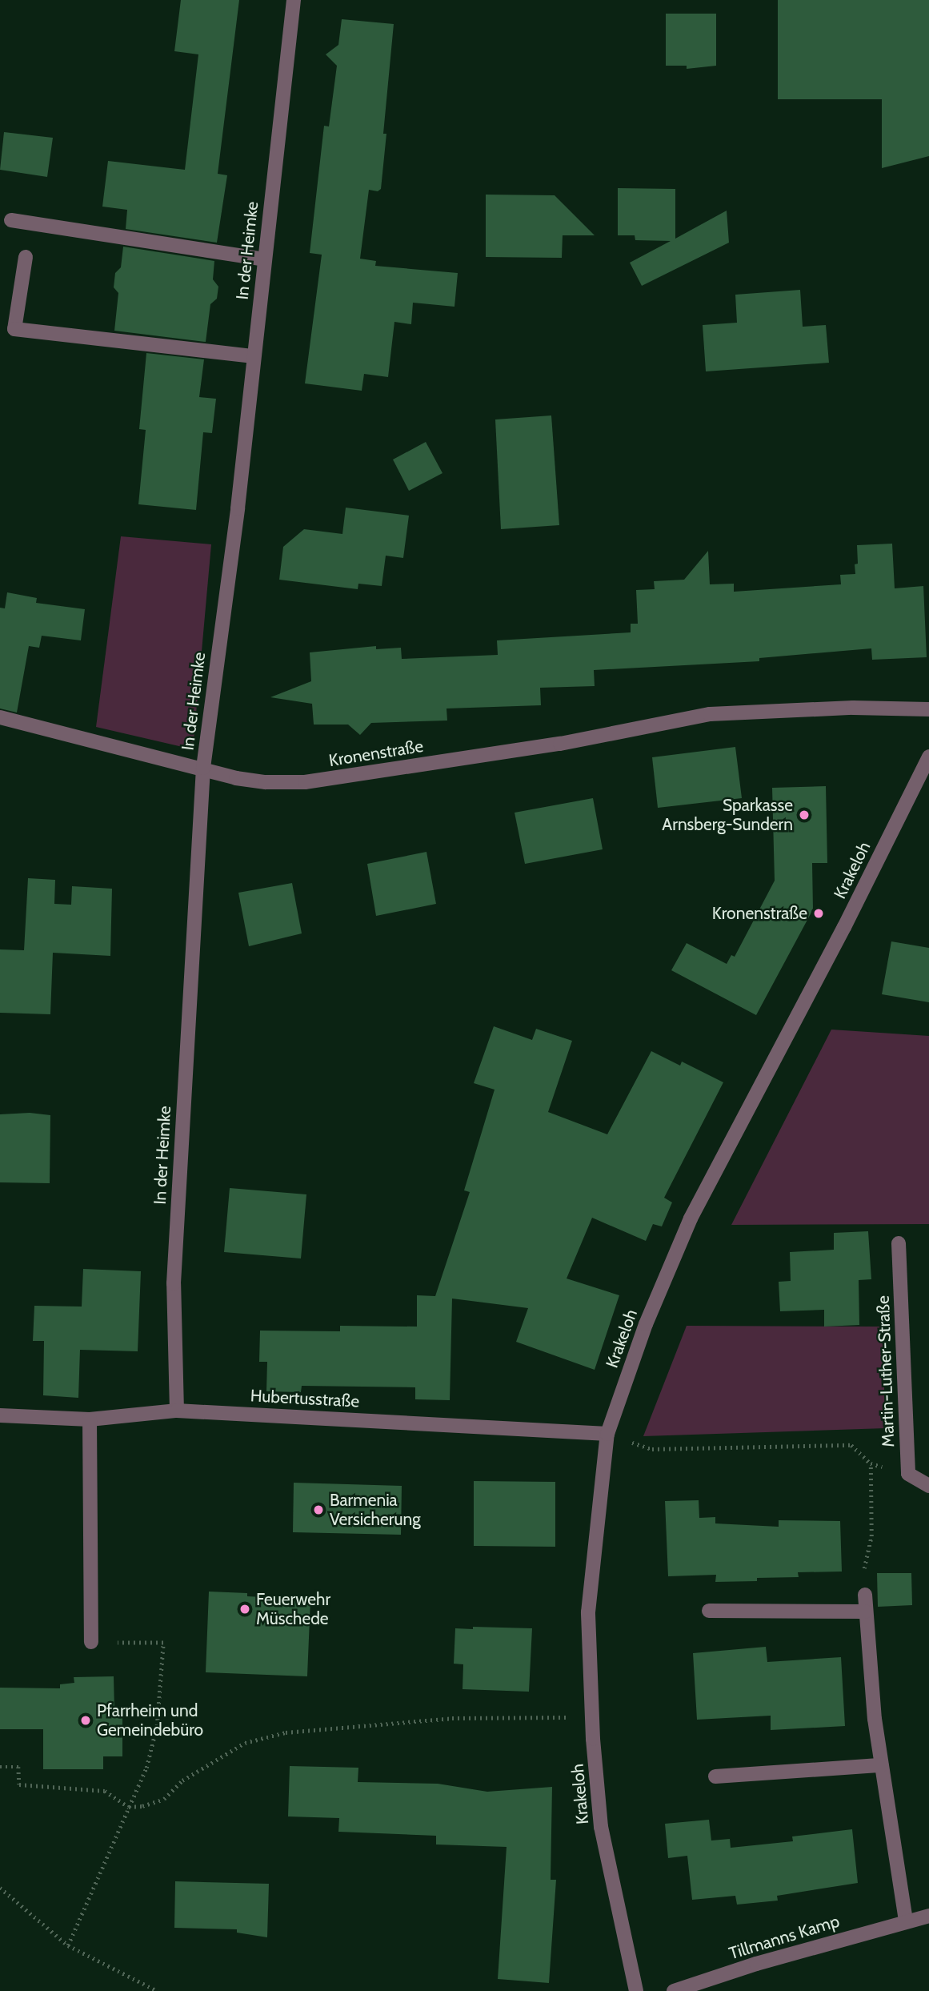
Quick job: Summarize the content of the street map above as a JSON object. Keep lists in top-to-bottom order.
{
  "streets": {
    "street": [
      "In der Heimke",
      "Kronenstraße",
      "Krakeloh",
      "Martin-Luther-Straße",
      "Hubertusstraße",
      "Tillmanns Kamp"
    ]
  },
  "crossings": [
    ["In der Heimke", "Kronenstraße"],
    ["In der Heimke", "Hubertusstraße"],
    ["Krakeloh", "Hubertusstraße"]
  ],
  "places": [
    "Sparkasse Arnsberg-Sundern",
    "Kronenstraße",
    "Barmenia Versicherung",
    "Feuerwehr Müschede",
    "Pfarrheim und Gemeindebüro"
  ]
}
